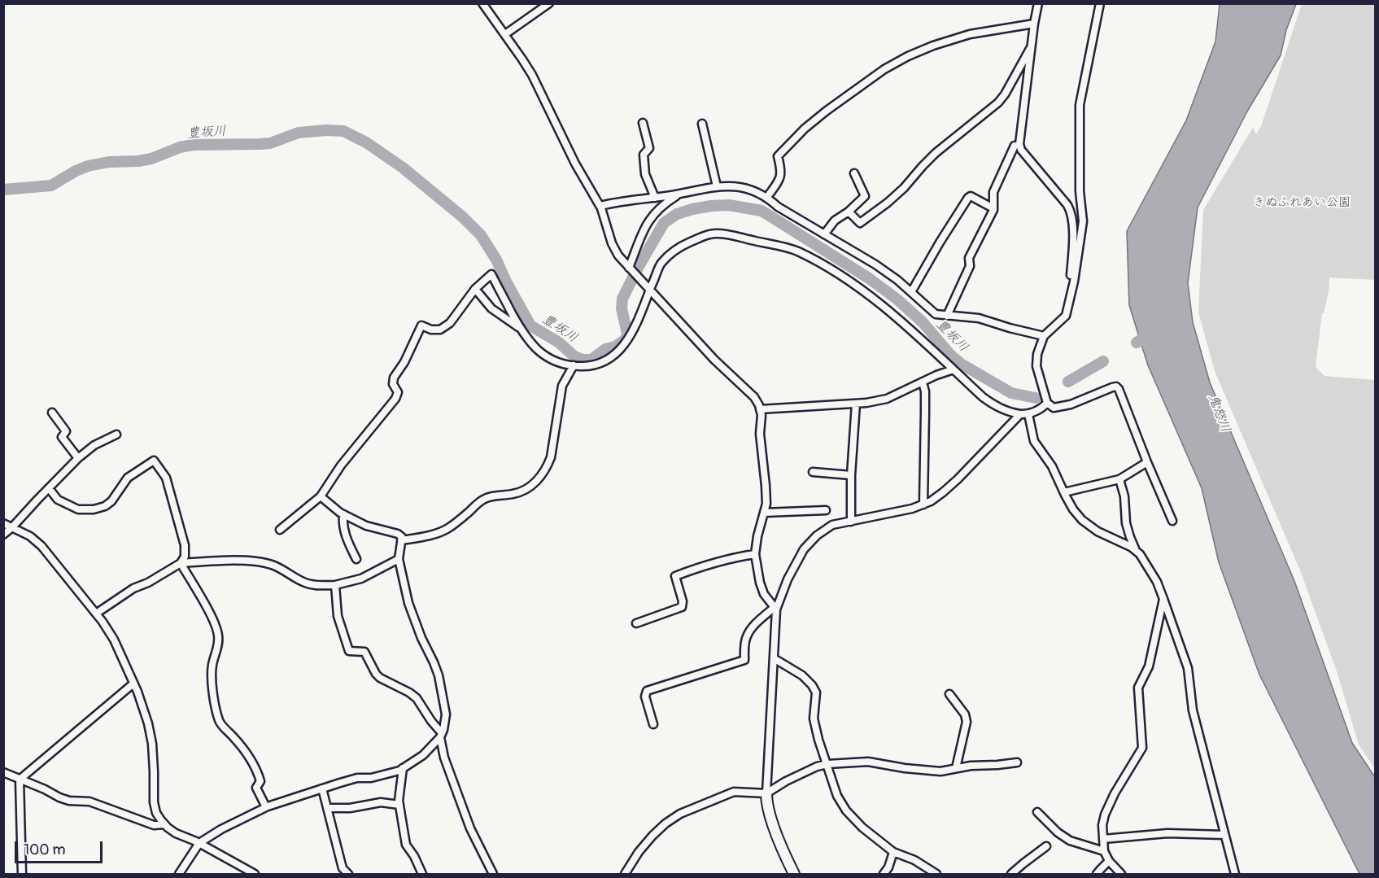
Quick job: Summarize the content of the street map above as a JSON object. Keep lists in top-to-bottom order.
{
  "water": ["豊坂川", "鬼怒川"],
  "parks": ["きぬふれあい公園"],
  "scale_bar": "100 m"
}
